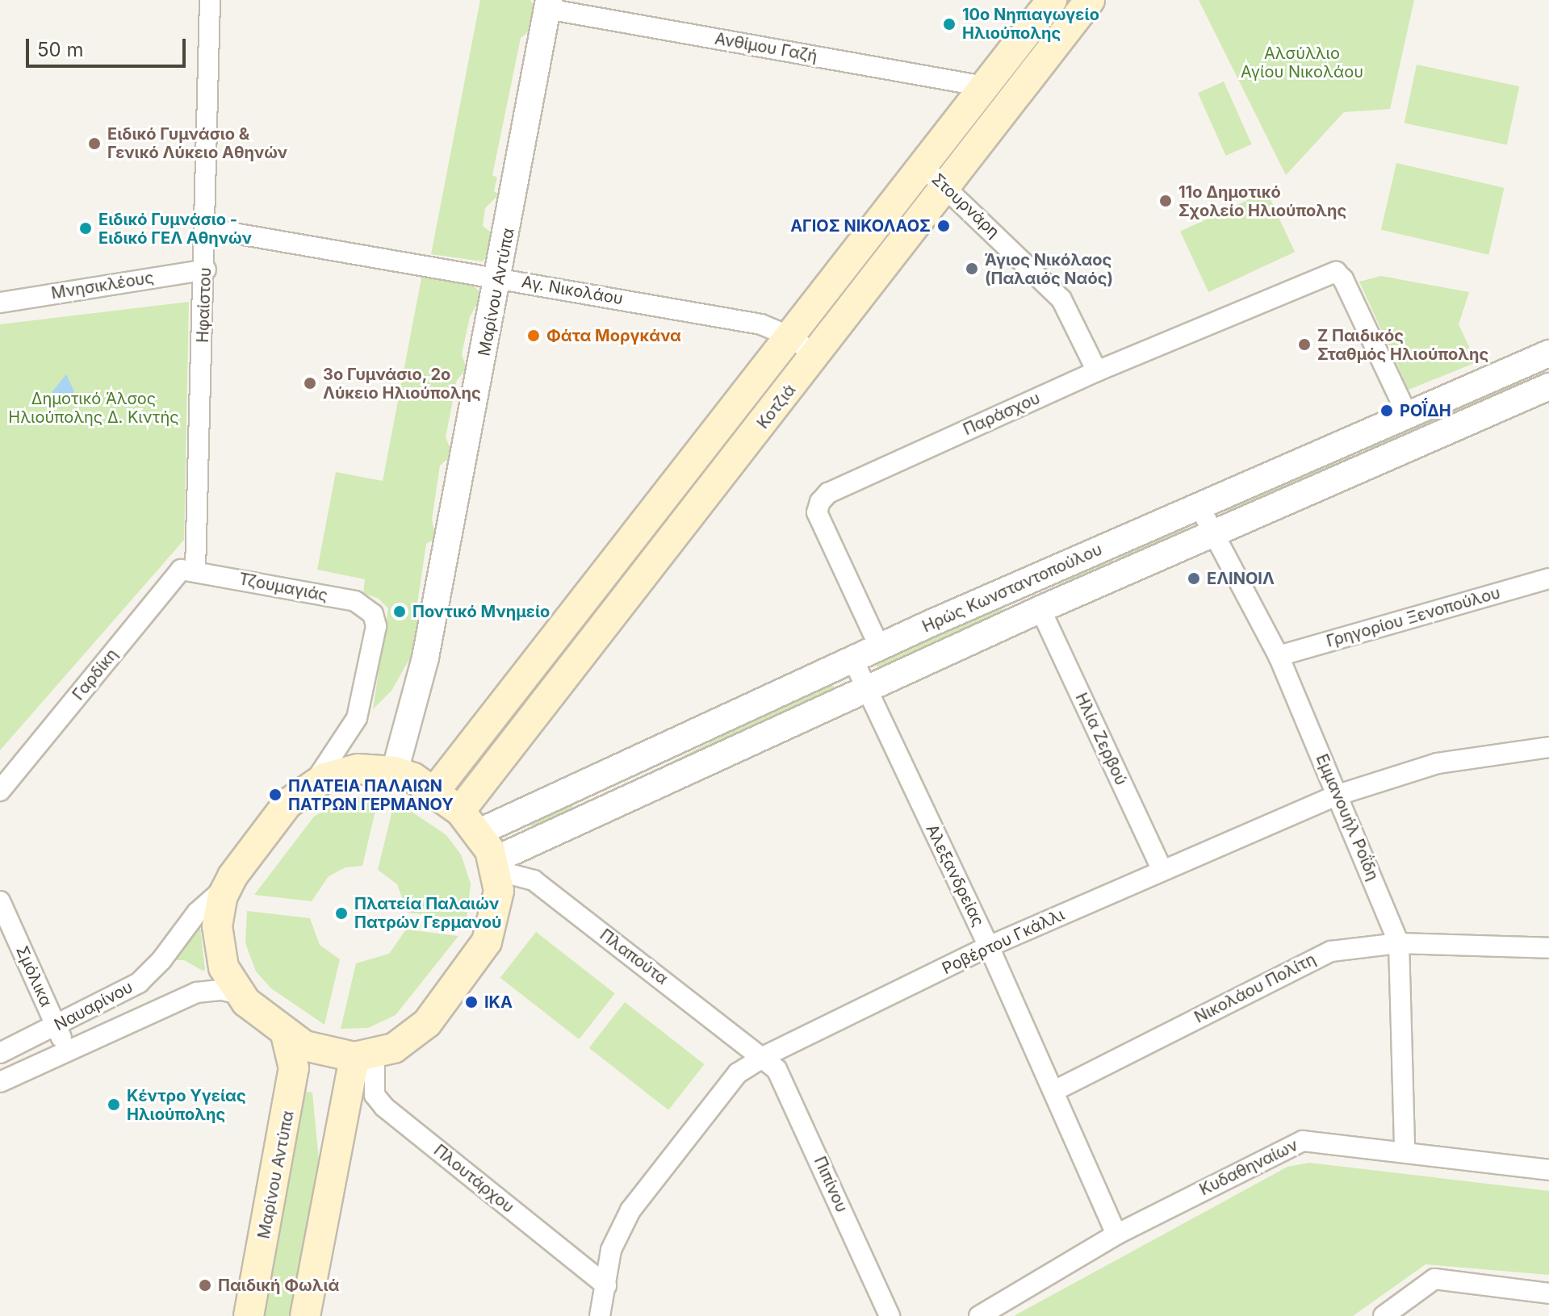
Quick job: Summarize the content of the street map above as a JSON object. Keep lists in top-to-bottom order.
{
  "streets": {
    "main road": ["Μαρίνου Αντύπα", "Κοτζιά"],
    "street": [
      "Ανθίμου Γαζή",
      "Στουρνάρη",
      "Μνησικλέους",
      "Αγ. Νικολάου",
      "Ηφαίστου",
      "Παράσχου",
      "Τζουμαγιάς",
      "Ηρώς Κωνσταντοπούλου",
      "Γρηγορίου Ξενοπούλου",
      "Γαρδίκη",
      "Ηλία Ζερβού",
      "Εμμανουήλ Ροΐδη",
      "Αλεξανδρείας",
      "Ροβέρτου Γκάλλι",
      "Πλαπούτα",
      "Σμόλικα",
      "Νικολάου Πολίτη",
      "Ναυαρίνου",
      "Κυδαθηναίων",
      "Πλουτάρχου",
      "Πιπίνου"
    ]
  },
  "crossings": [
    ["Ανθίμου Γαζή", "Μαρίνου Αντύπα"],
    ["Ανθίμου Γαζή", "Κοτζιά"],
    ["Στουρνάρη", "Κοτζιά"],
    ["Στουρνάρη", "Παράσχου"],
    ["Μνησικλέους", "Ηφαίστου"],
    ["Αγ. Νικολάου", "Μαρίνου Αντύπα"],
    ["Αγ. Νικολάου", "Ηφαίστου"],
    ["Αγ. Νικολάου", "Κοτζιά"],
    ["Ηφαίστου", "Τζουμαγιάς"],
    ["Ηφαίστου", "Γαρδίκη"],
    ["Παράσχου", "Ηρώς Κωνσταντοπούλου"],
    ["Τζουμαγιάς", "Γαρδίκη"],
    ["Ηρώς Κωνσταντοπούλου", "Ηλία Ζερβού"],
    ["Ηρώς Κωνσταντοπούλου", "Εμμανουήλ Ροΐδη"],
    ["Ηρώς Κωνσταντοπούλου", "Αλεξανδρείας"],
    ["Ηρώς Κωνσταντοπούλου", "Πλαπούτα"],
    ["Γρηγορίου Ξενοπούλου", "Εμμανουήλ Ροΐδη"],
    ["Ηλία Ζερβού", "Ροβέρτου Γκάλλι"],
    ["Εμμανουήλ Ροΐδη", "Ροβέρτου Γκάλλι"],
    ["Εμμανουήλ Ροΐδη", "Νικολάου Πολίτη"],
    ["Εμμανουήλ Ροΐδη", "Κυδαθηναίων"],
    ["Αλεξανδρείας", "Ροβέρτου Γκάλλι"],
    ["Αλεξανδρείας", "Νικολάου Πολίτη"],
    ["Αλεξανδρείας", "Κυδαθηναίων"],
    ["Ροβέρτου Γκάλλι", "Πλαπούτα"],
    ["Ροβέρτου Γκάλλι", "Πλουτάρχου"],
    ["Ροβέρτου Γκάλλι", "Πιπίνου"],
    ["Πλαπούτα", "Πιπίνου"],
    ["Σμόλικα", "Ναυαρίνου"]
  ],
  "parks": ["Αλσύλλιο Αγίου Νικολάου", "Δημοτικό Άλσος Ηλιούπολης Δ. Κιντής"],
  "places": [
    "10ο Νηπιαγωγείο Ηλιούπολης",
    "Ειδικό Γυμνάσιο & Γενικό Λύκειο Αθηνών",
    "11ο Δημοτικό Σχολείο Ηλιούπολης",
    "ΑΓΙΟΣ ΝΙΚΟΛΑΟΣ",
    "Ειδικό Γυμνάσιο - Ειδικό ΓΕΛ Αθηνών",
    "Άγιος Νικόλαος (Παλαιός Ναός)",
    "Φάτα Μοργκάνα",
    "Ζ Παιδικός Σταθμός Ηλιούπολης",
    "3ο Γυμνάσιο, 2ο Λύκειο Ηλιούπολης",
    "ΡΟΪ́ΔΗ",
    "ΕΛΙΝΟΙΛ",
    "Ποντικό Μνημείο",
    "ΠΛΑΤΕΙΑ ΠΑΛΑΙΩΝ ΠΑΤΡΩΝ ΓΕΡΜΑΝΟΥ",
    "Πλατεία Παλαιών Πατρών Γερμανού",
    "ΙΚΑ",
    "Κέντρο Υγείας Ηλιούπολης",
    "Παιδική Φωλιά"
  ],
  "scale_bar": "50 m"
}
